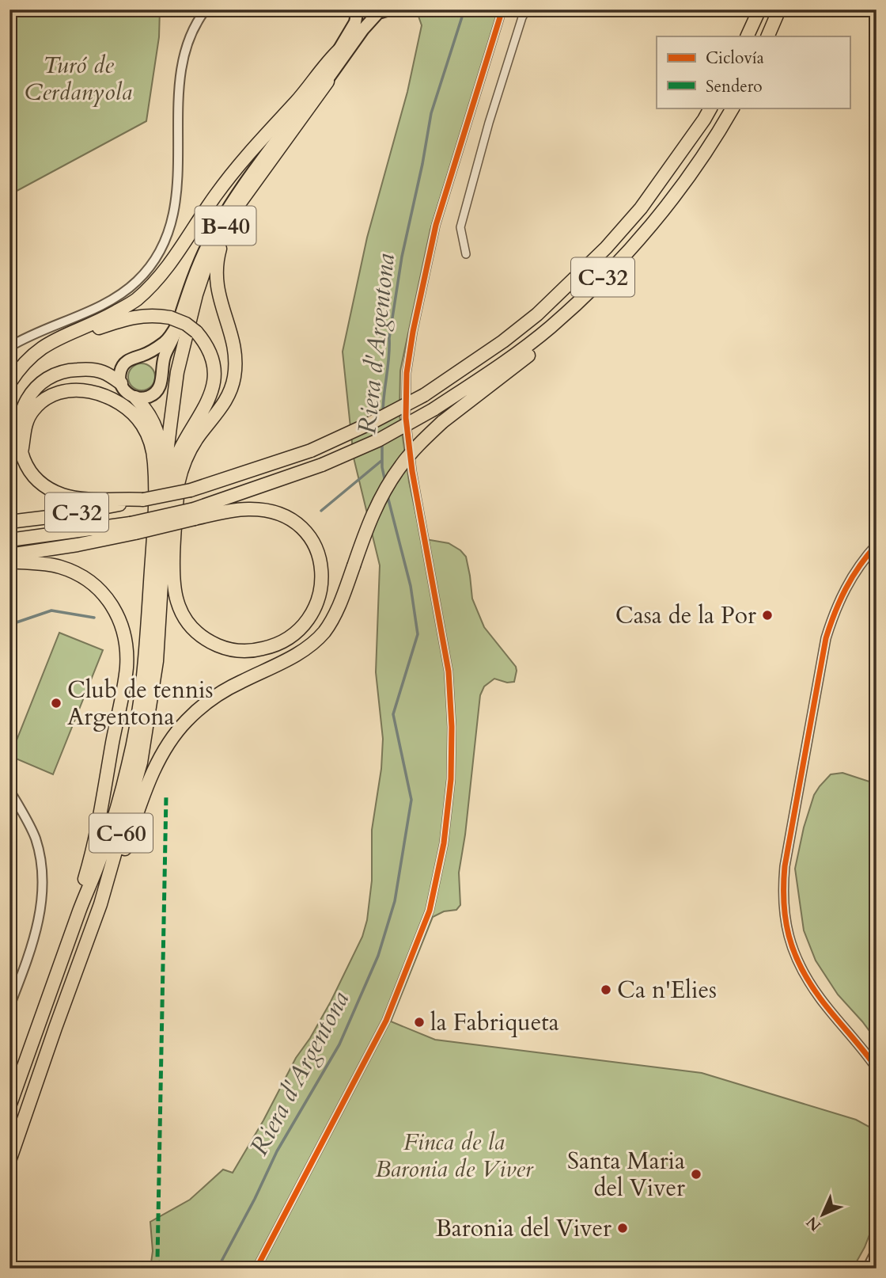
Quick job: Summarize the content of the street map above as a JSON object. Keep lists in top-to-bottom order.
{
  "streets": {
    "highway": ["B-40", "C-32", "C-60"]
  },
  "crossings": [
    ["B-40", "C-60"]
  ],
  "water": ["Riera d'Argentona"],
  "parks": ["Turó de Cerdanyola", "Finca de la Baronia de Viver"],
  "places": [
    "Casa de la Por",
    "Club de tennis Argentona",
    "Ca n'Elies",
    "la Fabriqueta",
    "Santa Maria del Viver",
    "Baronia del Viver"
  ],
  "legend": ["Ciclovía", "Sendero"],
  "north": "bottom left"
}
